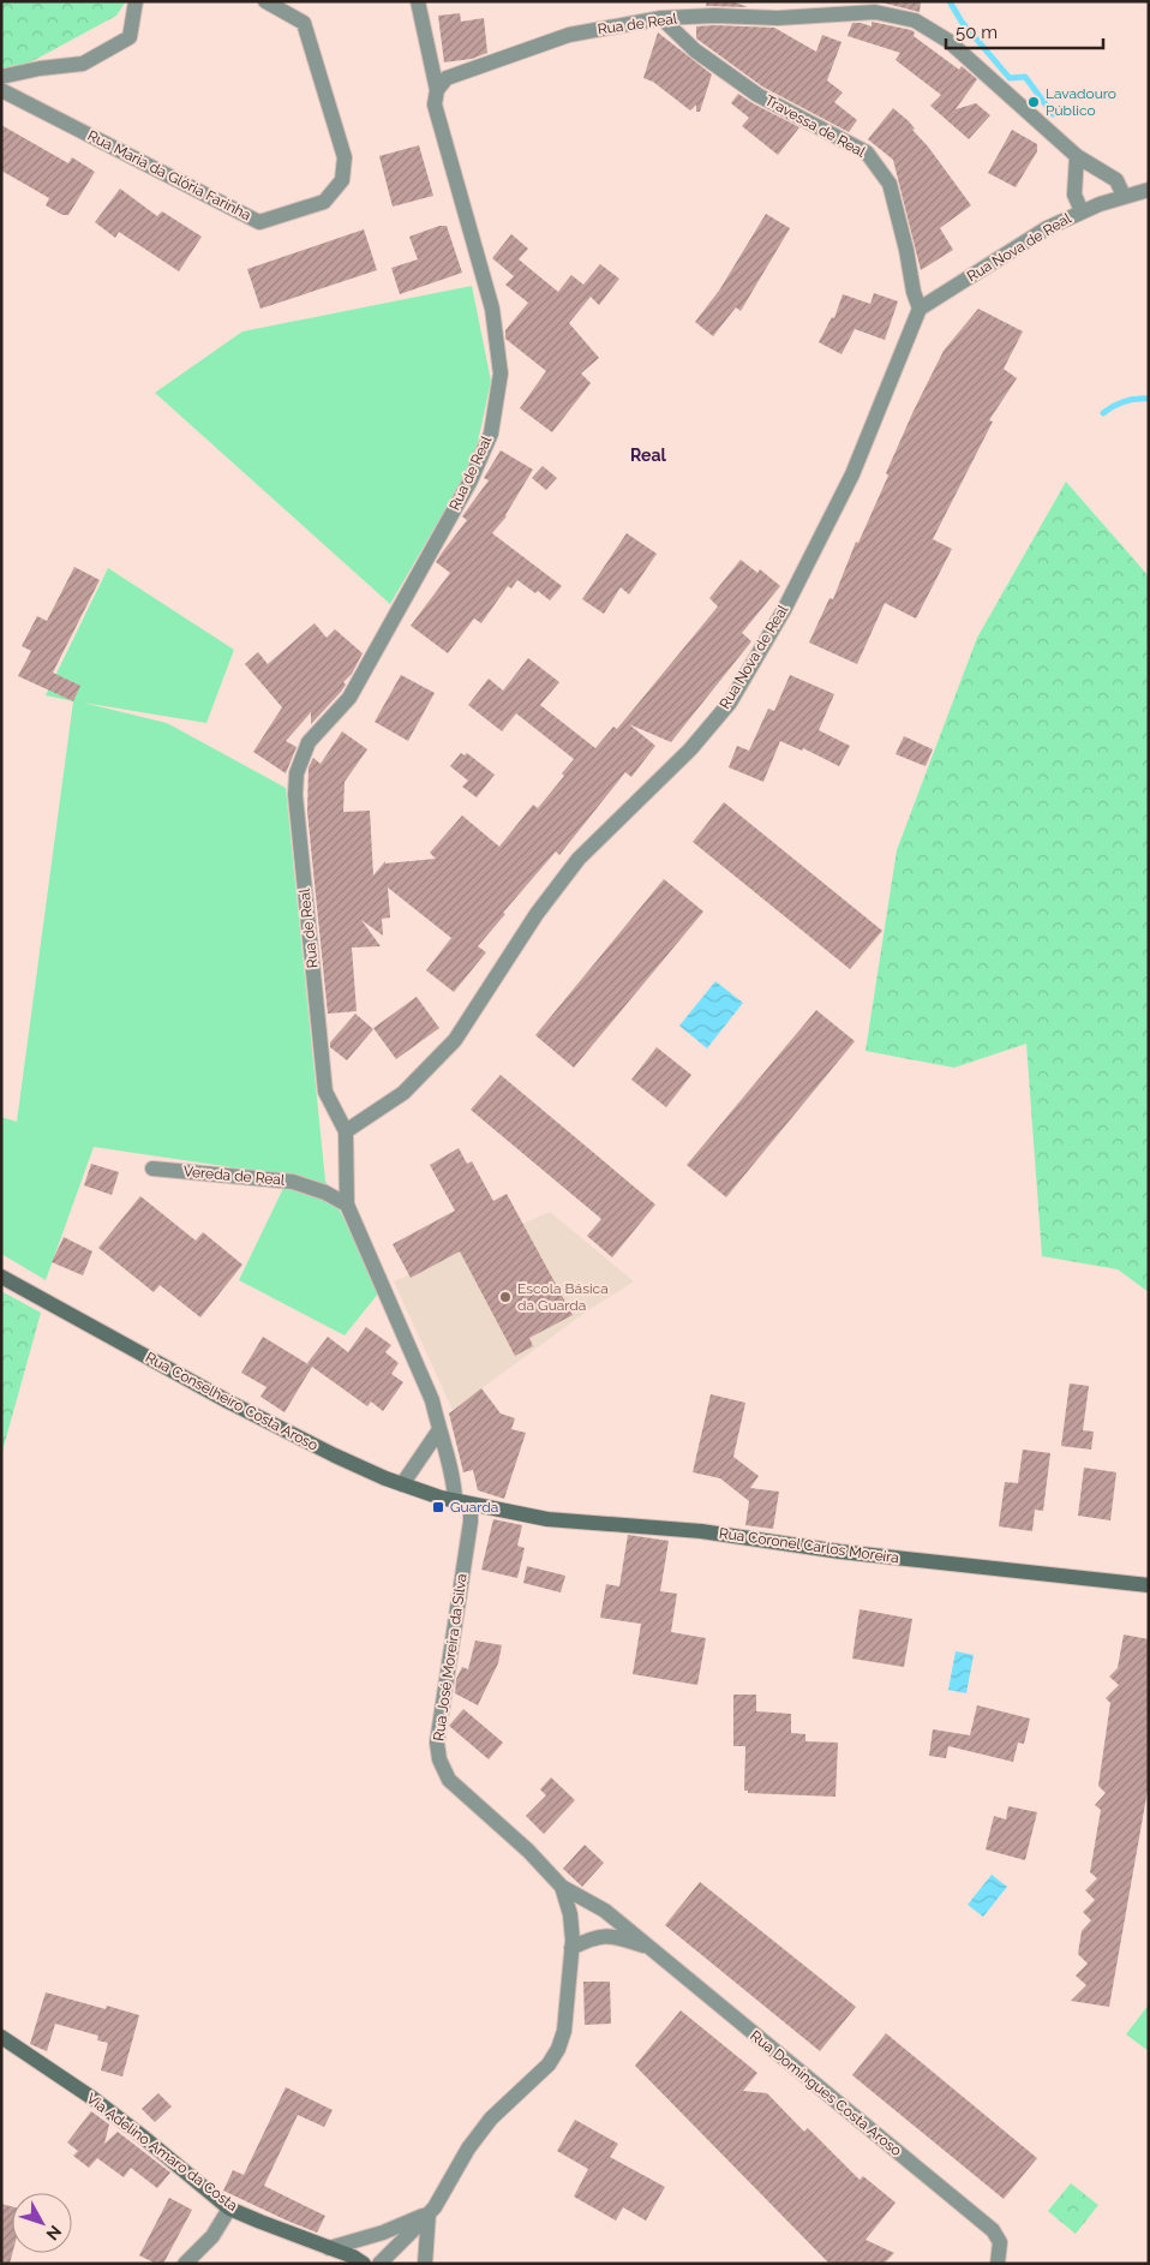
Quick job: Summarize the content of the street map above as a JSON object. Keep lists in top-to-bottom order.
{
  "streets": {
    "main road": ["Rua Conselheiro Costa Aroso", "Rua Coronel Carlos Moreira", "Via Adelino Amaro da Costa"],
    "street": [
      "Rua de Real",
      "Travessa de Real",
      "Rua Maria da Glória Farinha",
      "Rua Nova de Real",
      "Vereda de Real",
      "Rua José Moreira da Silva",
      "Rua Domingues Costa Aroso"
    ]
  },
  "crossings": [
    ["Rua de Real", "Travessa de Real"],
    ["Rua de Real", "Rua Nova de Real"],
    ["Rua de Real", "Vereda de Real"],
    ["Rua de Real", "Rua Conselheiro Costa Aroso"],
    ["Travessa de Real", "Rua Nova de Real"],
    ["Rua Conselheiro Costa Aroso", "Rua Coronel Carlos Moreira"],
    ["Rua Conselheiro Costa Aroso", "Rua José Moreira da Silva"],
    ["Rua Coronel Carlos Moreira", "Rua José Moreira da Silva"],
    ["Rua José Moreira da Silva", "Rua Domingues Costa Aroso"]
  ],
  "districts": ["Real"],
  "places": {
    "other": ["Lavadouro Público", "Escola Básica da Guarda"],
    "transit": ["Guarda"]
  },
  "scale_bar": "50 m",
  "north": "bottom right"
}
